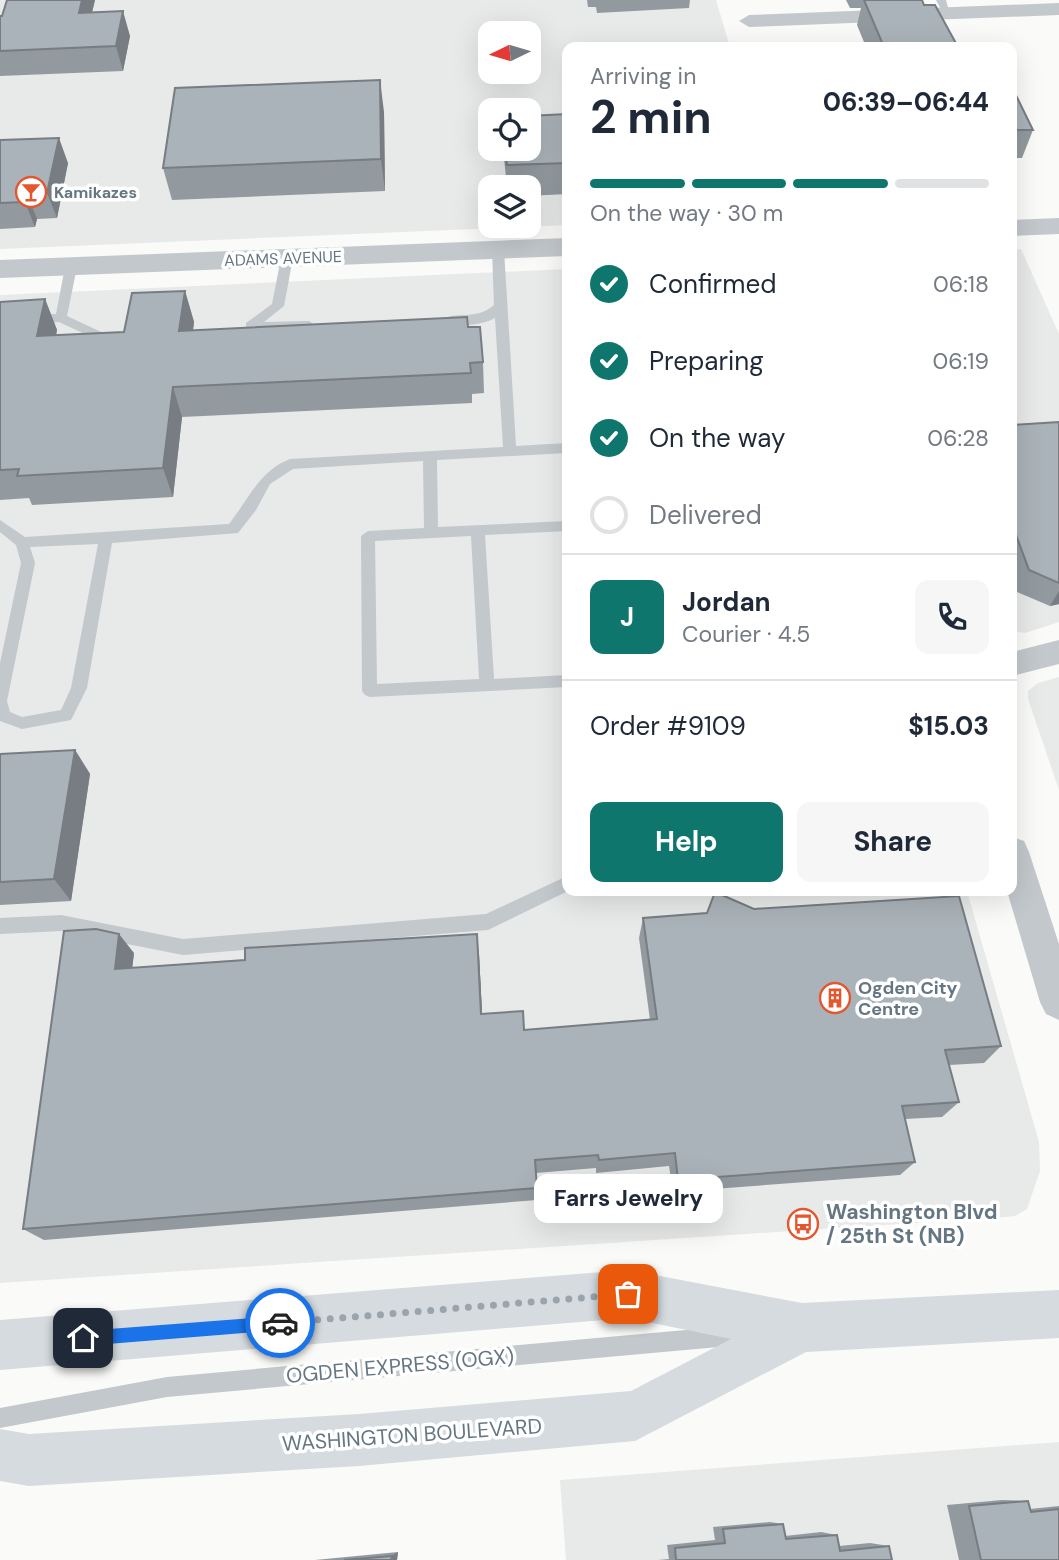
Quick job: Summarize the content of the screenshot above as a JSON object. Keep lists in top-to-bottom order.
{
  "streets": {
    "main road": ["WASHINGTON BOULEVARD"],
    "street": ["ADAMS AVENUE"],
    "lane": ["OGDEN EXPRESS (OGX)"]
  },
  "crossings": [
    ["OGDEN EXPRESS (OGX)", "WASHINGTON BOULEVARD"]
  ],
  "places": {
    "bar": ["Kamikazes"],
    "building": ["Ogden City Centre"],
    "bus stop": ["Washington Blvd / 25th St (NB)"],
    "other": ["Farrs Jewelry"]
  },
  "north": "left",
  "page": {
    "heading": ["2 min", "Arriving in", "06:39–06:44"],
    "panel": [
      "Jordan",
      "Courier · 4.5",
      "Order #9109",
      "$15.03"
    ],
    "bar": "On the way · 30 m",
    "list": [
      ["Confirmed", "06:18"],
      ["Preparing", "06:19"],
      ["On the way", "06:28"],
      "Delivered"
    ],
    "round": "J",
    "buttons": ["Help", "Share"],
    "bubble": "Farrs Jewelry"
  }
}
